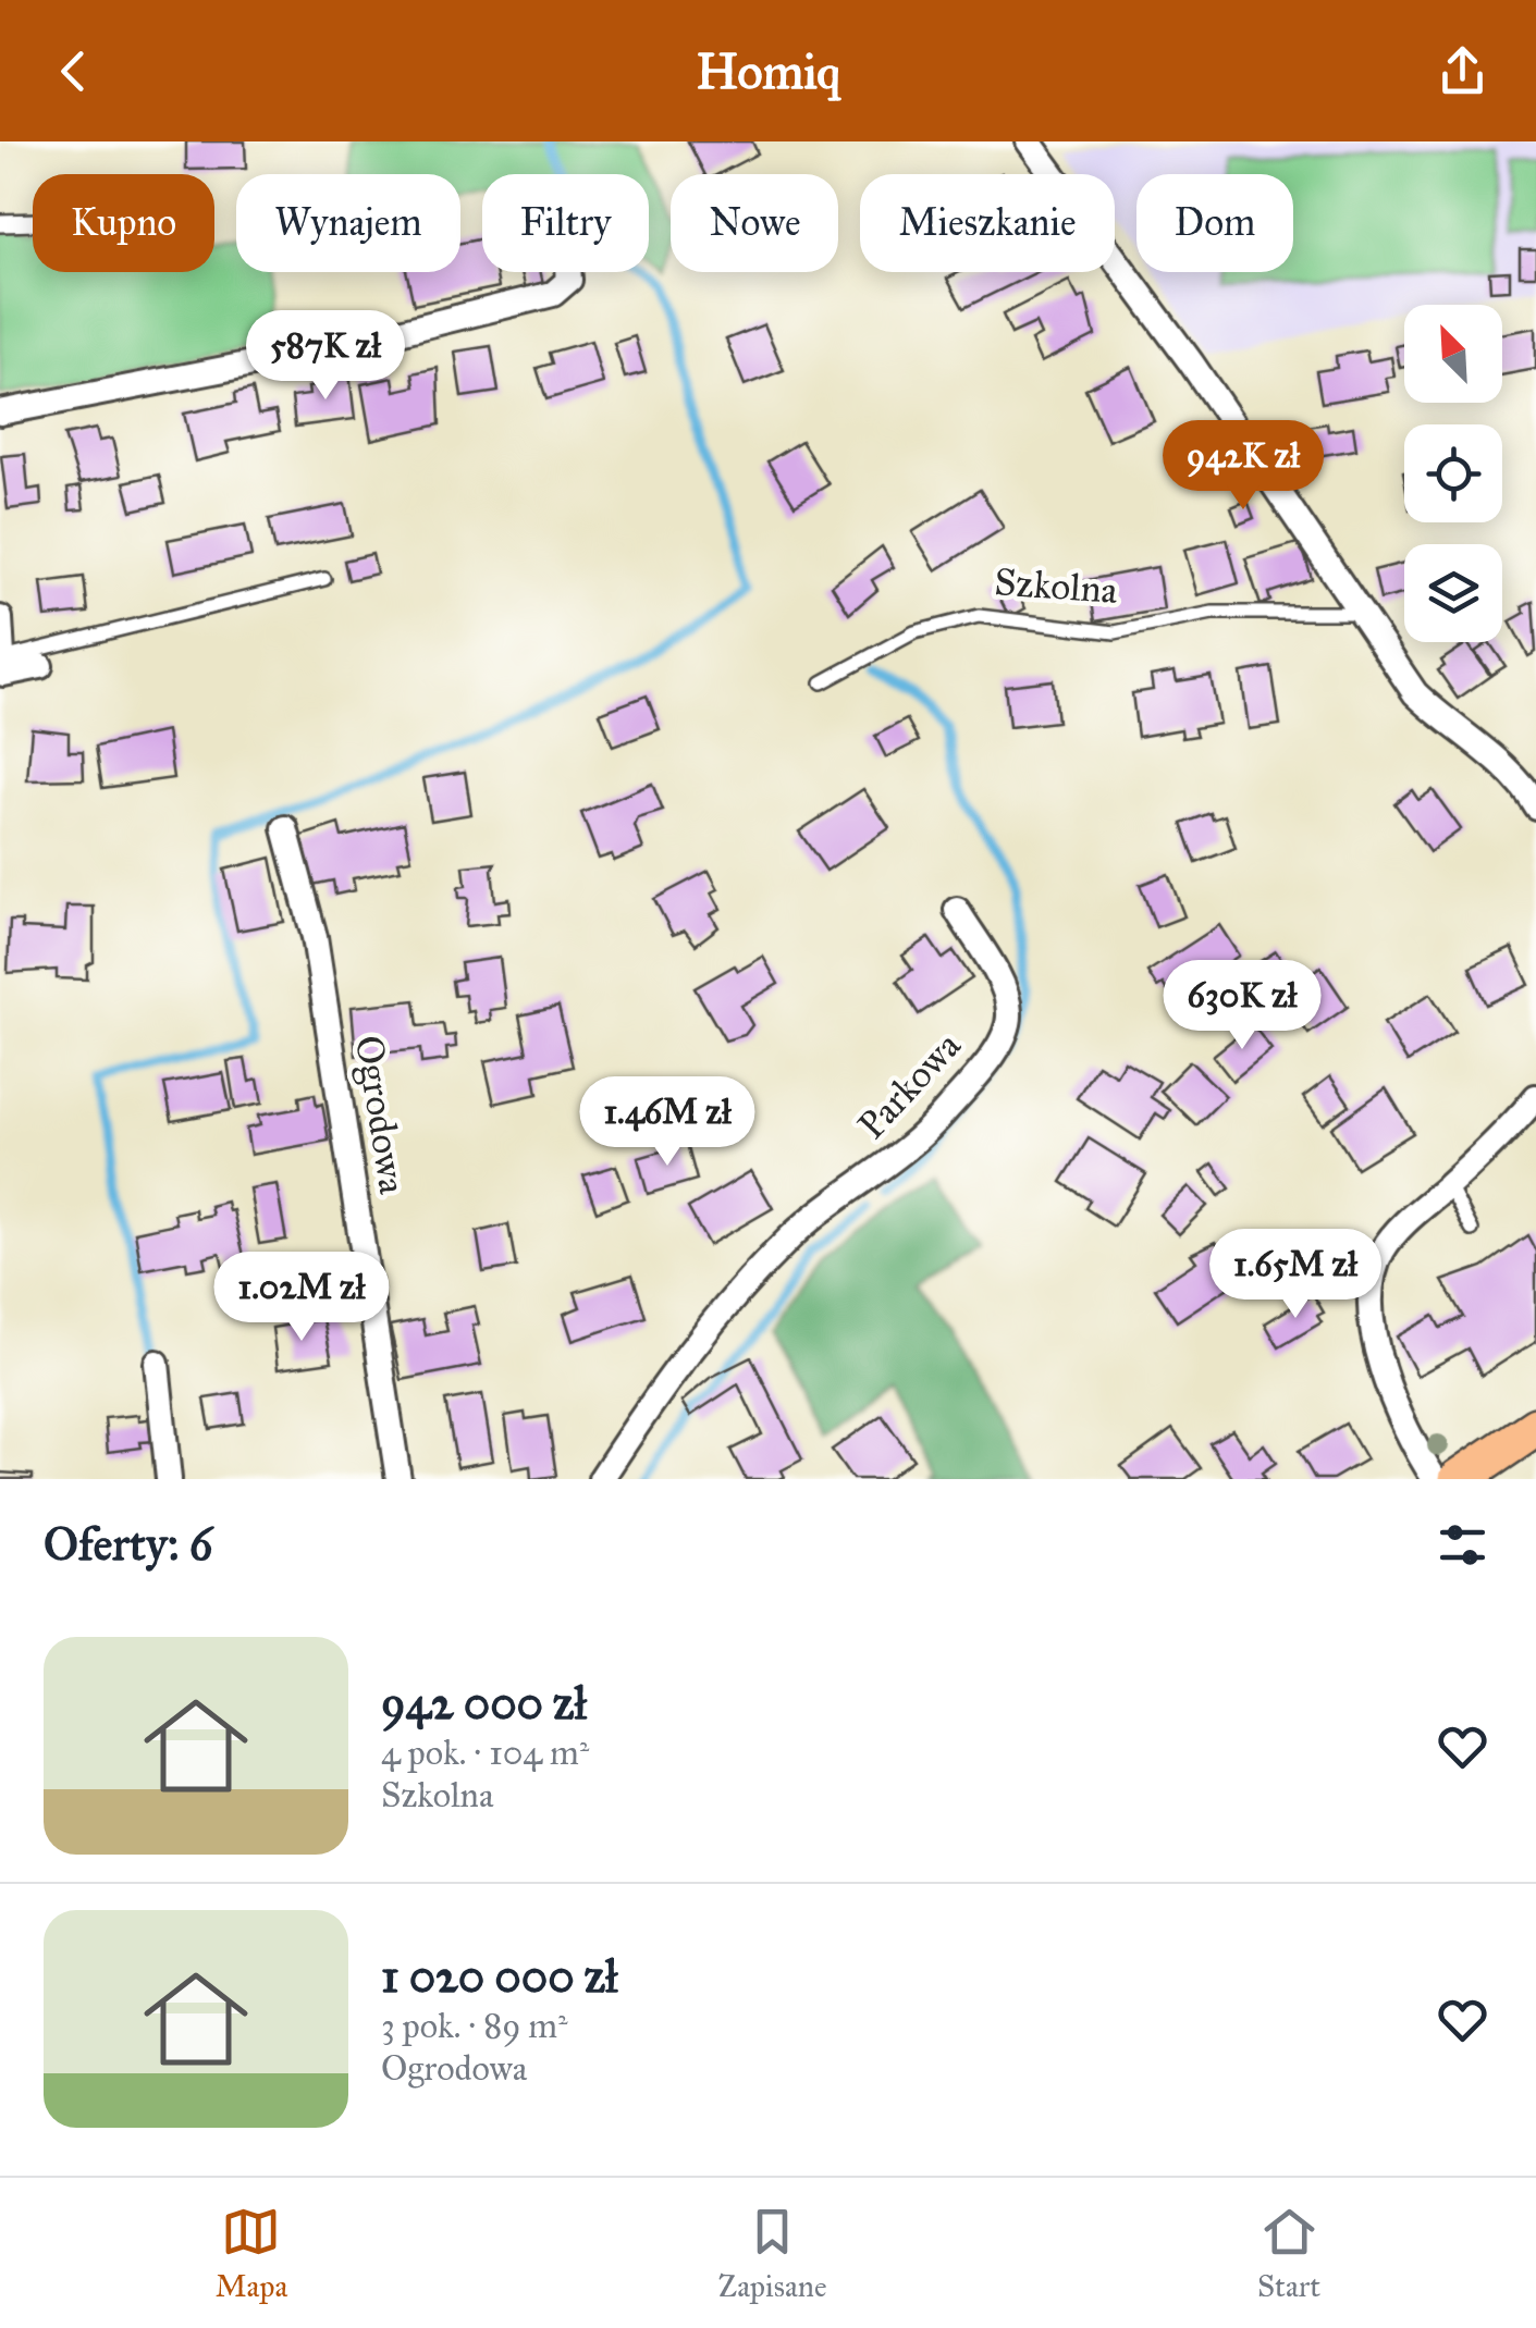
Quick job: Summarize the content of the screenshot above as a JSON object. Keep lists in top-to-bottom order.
{
  "streets": {
    "street": ["Parkowa", "Ogrodowa"],
    "lane": ["Szkolna"]
  },
  "north": "top left",
  "page": {
    "header": "Homiq",
    "chip": [
      "Kupno",
      "Wynajem",
      "Filtry",
      "Nowe",
      "Mieszkanie",
      "Dom"
    ],
    "price": [
      "587K zł",
      "942K zł",
      "630K zł",
      "1.46M zł",
      "1.65M zł",
      "1.02M zł"
    ],
    "heading": "Oferty: 6",
    "list": [
      {
        "name": "942 000 zł",
        "note": "4 pok. · 104 m² · Szkolna"
      },
      {
        "name": "1 020 000 zł",
        "note": "3 pok. · 89 m² · Ogrodowa"
      }
    ],
    "tabs": ["Mapa", "Zapisane", "Start"]
  }
}
